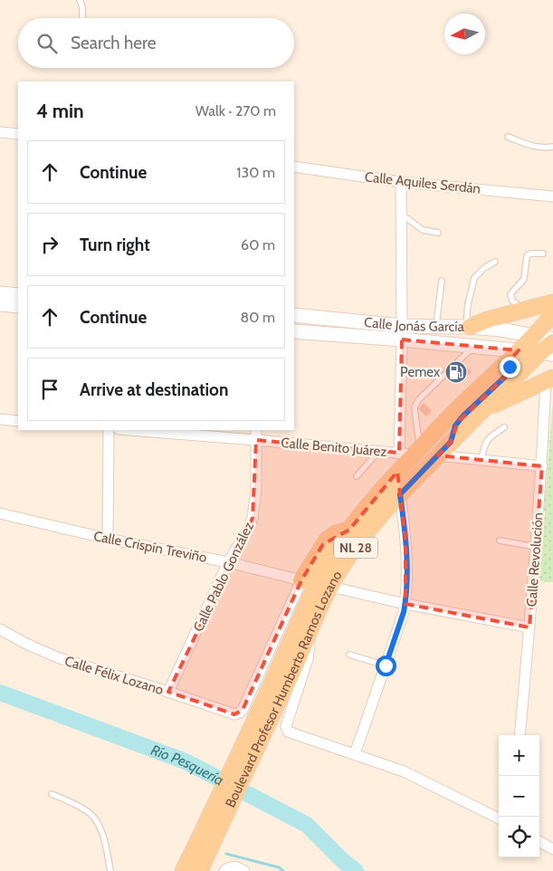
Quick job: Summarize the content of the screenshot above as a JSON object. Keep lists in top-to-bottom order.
{
  "streets": {
    "main road": ["NL 28", "Boulevard Profesor Humberto Ramos Lozano"],
    "street": [
      "Calle Aquiles Serdán",
      "Calle Jonás García",
      "Calle Benito Juárez",
      "Calle Crispín Treviño",
      "Calle Revolución",
      "Calle Pablo González",
      "Calle Félix Lozano"
    ]
  },
  "crossings": [
    ["Calle Jonás García", "Boulevard Profesor Humberto Ramos Lozano"],
    ["Calle Benito Juárez", "Calle Pablo González"],
    ["Calle Benito Juárez", "Boulevard Profesor Humberto Ramos Lozano"],
    ["Calle Crispín Treviño", "Calle Pablo González"],
    ["Calle Crispín Treviño", "Calle Félix Lozano"],
    ["Calle Pablo González", "Calle Félix Lozano"]
  ],
  "water": ["Río Pesquería"],
  "places": {
    "fuel station": ["Pemex"]
  },
  "north": "left",
  "page": {
    "search": "Search here",
    "heading": ["4 min", "Walk · 270 m"],
    "list": [
      ["Continue", "130 m"],
      ["Turn right", "60 m"],
      ["Continue", "80 m"],
      "Arrive at destination"
    ],
    "map_buttons": ["+", "−"]
  }
}
